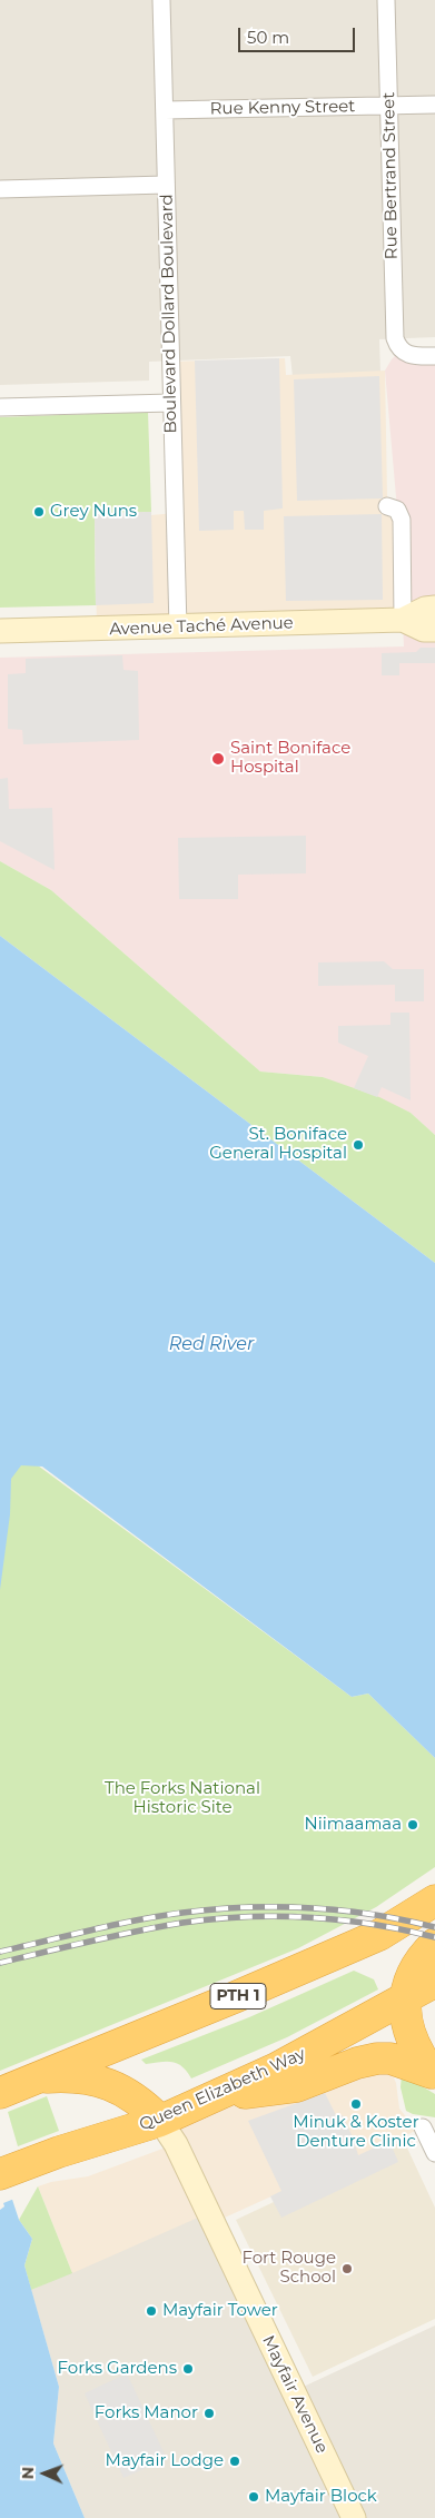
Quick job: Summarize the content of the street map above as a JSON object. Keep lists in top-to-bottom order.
{
  "streets": {
    "highway": ["PTH 1", "Queen Elizabeth Way"],
    "street": [
      "Rue Kenny Street",
      "Rue Bertrand Street",
      "Boulevard Dollard Boulevard",
      "Avenue Taché Avenue",
      "Mayfair Avenue"
    ]
  },
  "crossings": [
    ["Rue Kenny Street", "Rue Bertrand Street"],
    ["Rue Kenny Street", "Boulevard Dollard Boulevard"],
    ["Boulevard Dollard Boulevard", "Avenue Taché Avenue"],
    ["Queen Elizabeth Way", "Mayfair Avenue"]
  ],
  "water": ["Red River"],
  "parks": ["The Forks National Historic Site"],
  "places": [
    "Grey Nuns",
    "Saint Boniface Hospital",
    "St. Boniface General Hospital",
    "Niimaamaa",
    "Minuk & Koster Denture Clinic",
    "Fort Rouge School",
    "Mayfair Tower",
    "Forks Gardens",
    "Forks Manor",
    "Mayfair Lodge",
    "Mayfair Block"
  ],
  "scale_bar": "50 m",
  "north": "left"
}
